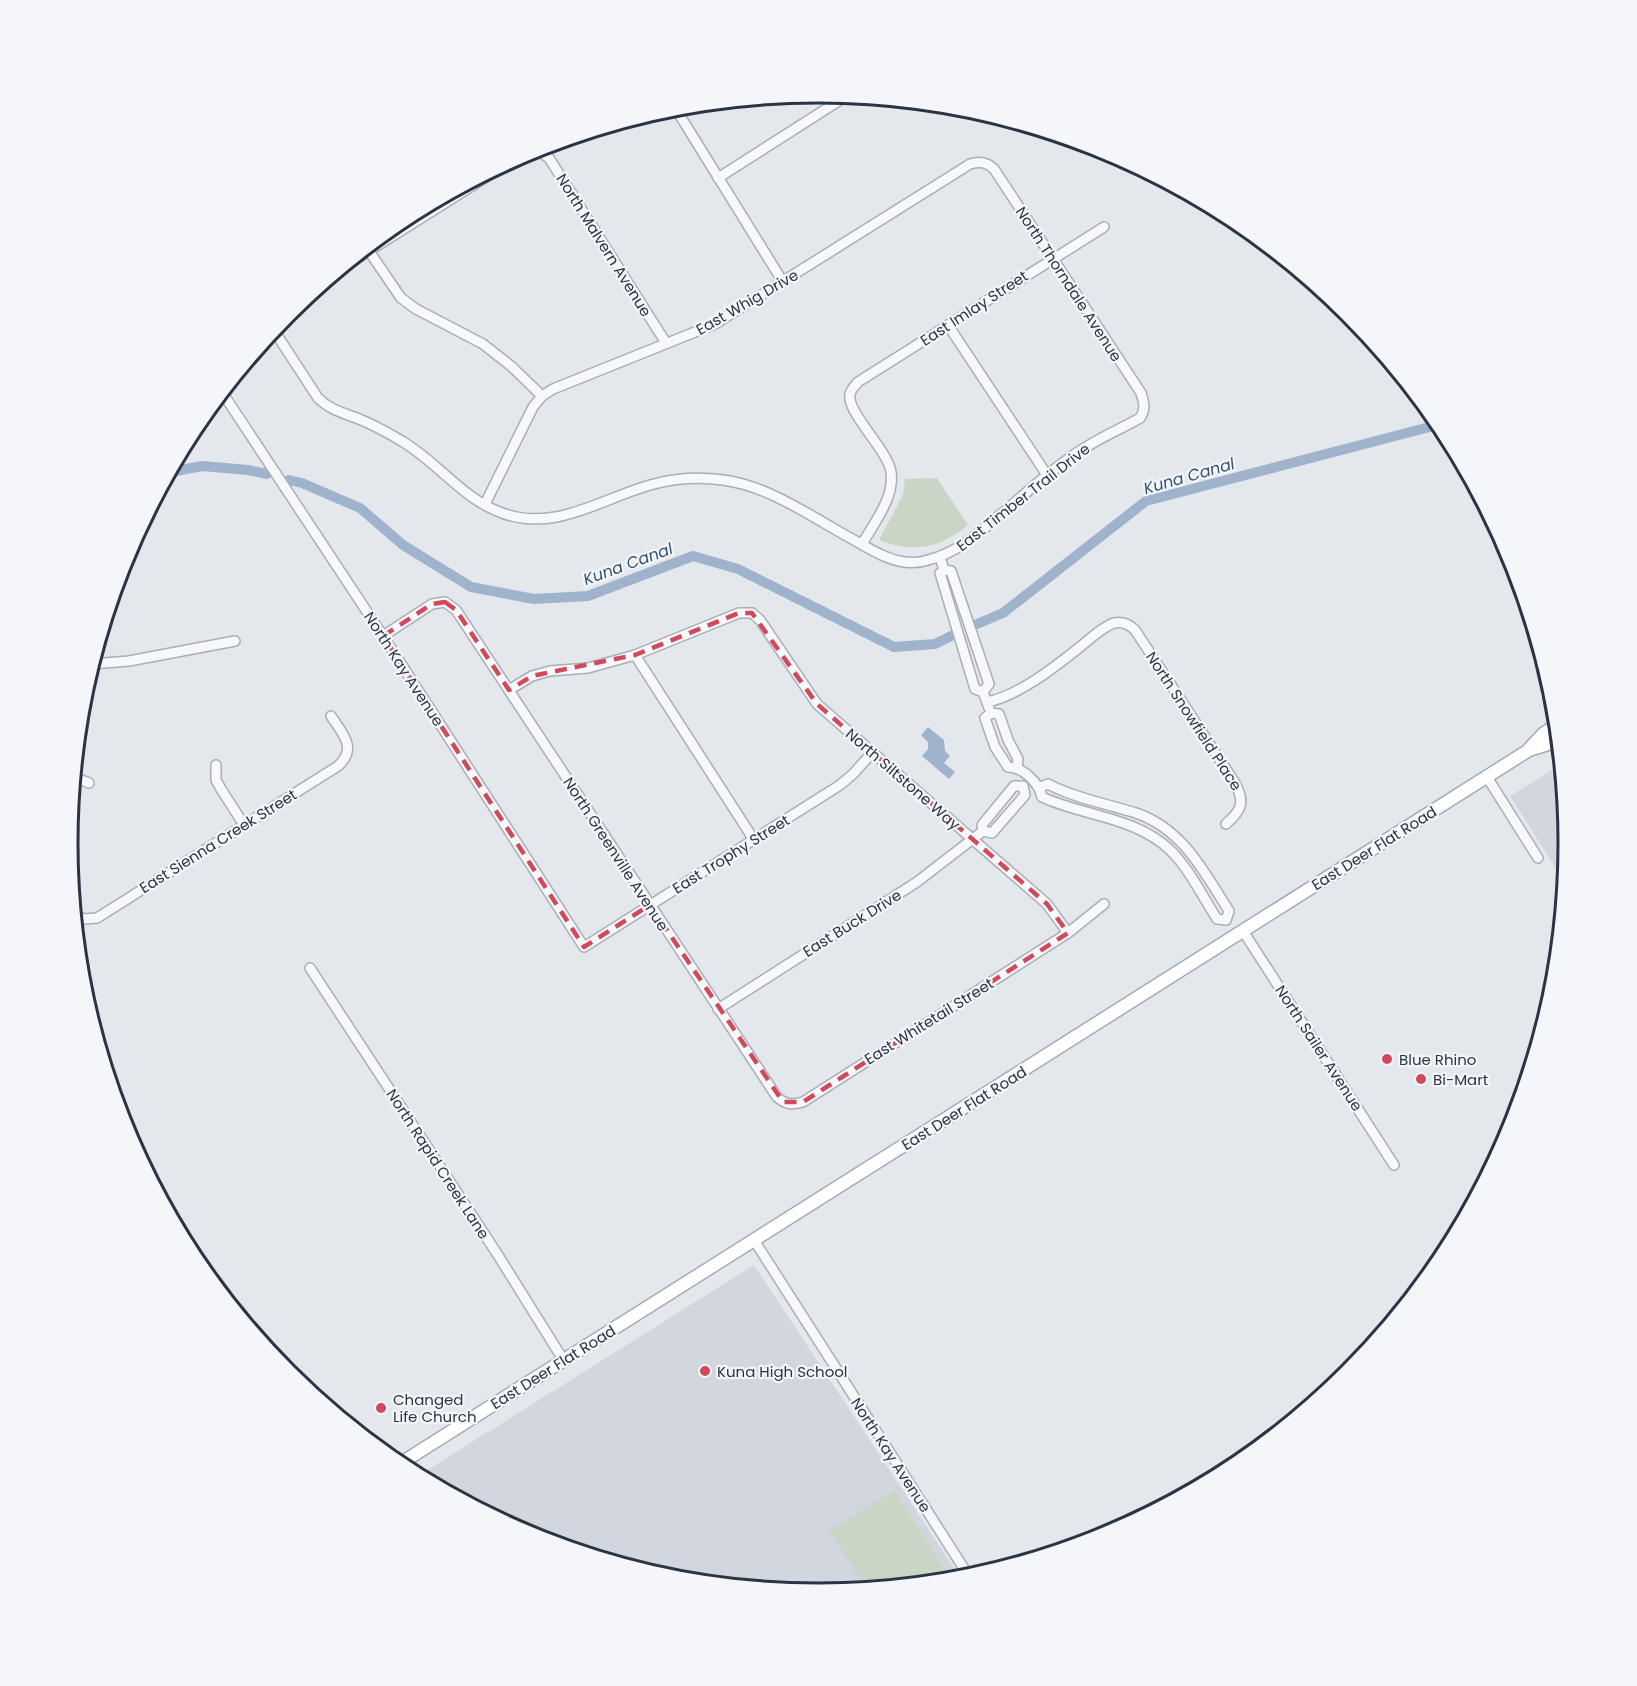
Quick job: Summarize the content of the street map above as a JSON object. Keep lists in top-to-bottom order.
{
  "streets": {
    "main road": ["East Deer Flat Road"],
    "street": [
      "North Malvern Avenue",
      "North Thorndale Avenue",
      "East Whig Drive",
      "East Imlay Street",
      "East Timber Trail Drive",
      "North Kay Avenue",
      "North Snowfield Place",
      "North Siltstone Way",
      "East Sienna Creek Street",
      "North Greenville Avenue",
      "East Trophy Street",
      "East Buck Drive",
      "East Whitetail Street",
      "North Sailer Avenue",
      "North Rapid Creek Lane"
    ]
  },
  "crossings": [
    ["North Malvern Avenue", "East Whig Drive"],
    ["North Thorndale Avenue", "East Whig Drive"],
    ["North Thorndale Avenue", "East Imlay Street"],
    ["North Thorndale Avenue", "East Timber Trail Drive"],
    ["East Imlay Street", "East Timber Trail Drive"],
    ["North Kay Avenue", "East Deer Flat Road"],
    ["North Kay Avenue", "North Greenville Avenue"],
    ["North Kay Avenue", "East Trophy Street"],
    ["North Siltstone Way", "East Trophy Street"],
    ["North Siltstone Way", "East Buck Drive"],
    ["North Siltstone Way", "East Whitetail Street"],
    ["East Deer Flat Road", "North Sailer Avenue"],
    ["East Deer Flat Road", "North Rapid Creek Lane"],
    ["North Greenville Avenue", "East Trophy Street"],
    ["North Greenville Avenue", "East Buck Drive"],
    ["North Greenville Avenue", "East Whitetail Street"]
  ],
  "water": ["Kuna Canal"],
  "places": [
    "Blue Rhino",
    "Bi-Mart",
    "Kuna High School",
    "Changed Life Church"
  ]
}
